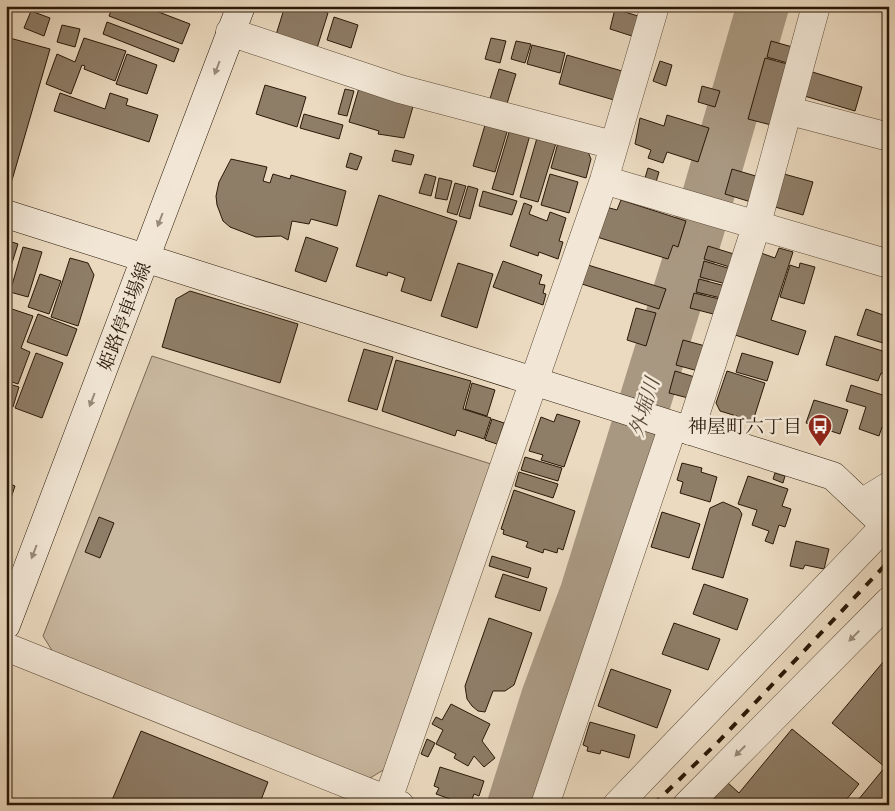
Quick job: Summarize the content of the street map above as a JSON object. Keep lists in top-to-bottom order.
{
  "streets": {
    "street": ["姫路停車場線"]
  },
  "one_way": ["姫路停車場線"],
  "water": ["外堀川"],
  "places": {
    "bus stop": ["神屋町六丁目"]
  }
}
